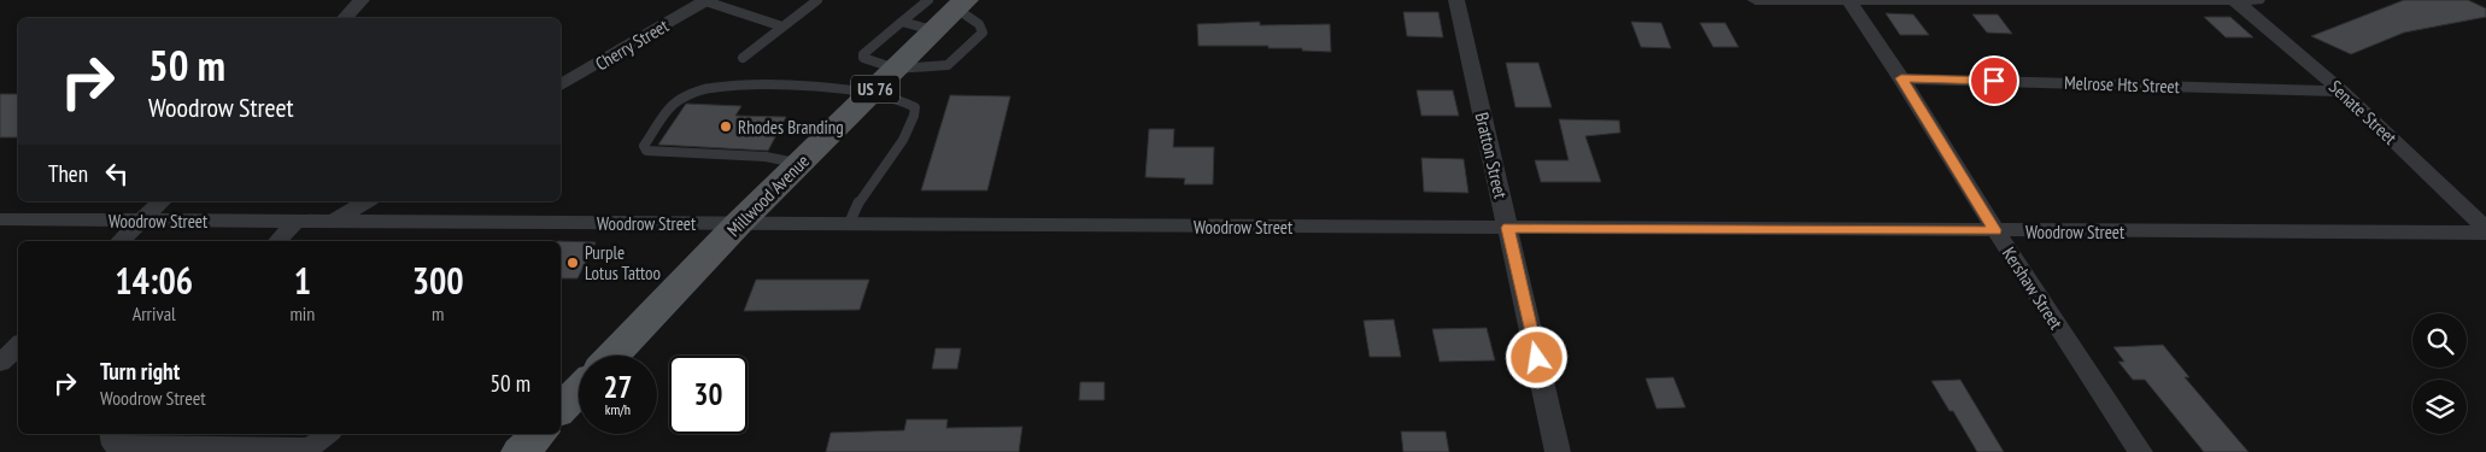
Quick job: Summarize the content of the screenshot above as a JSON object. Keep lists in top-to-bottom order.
{
  "streets": {
    "main road": ["US 76", "Millwood Avenue"],
    "street": [
      "Cherry Street",
      "Melrose Hts Street",
      "Senate Street",
      "Bratton Street",
      "Woodrow Street",
      "Kershaw Street"
    ]
  },
  "crossings": [
    ["Melrose Hts Street", "Senate Street"],
    ["Melrose Hts Street", "Kershaw Street"],
    ["Senate Street", "Woodrow Street"],
    ["Bratton Street", "Woodrow Street"],
    ["Millwood Avenue", "Woodrow Street"],
    ["Woodrow Street", "Kershaw Street"]
  ],
  "places": ["Rhodes Branding", "Purple Lotus Tattoo"],
  "page": {
    "turn": ["50 m", "Woodrow Street"],
    "then": "Then",
    "eta": [
      "14:06",
      "Arrival",
      "1",
      "min",
      "300",
      "m"
    ],
    "list": [
      {
        "name": "Turn right",
        "note": "Woodrow Street",
        "value": "50 m"
      }
    ],
    "speed": "27 km/h",
    "limit": "30"
  }
}
